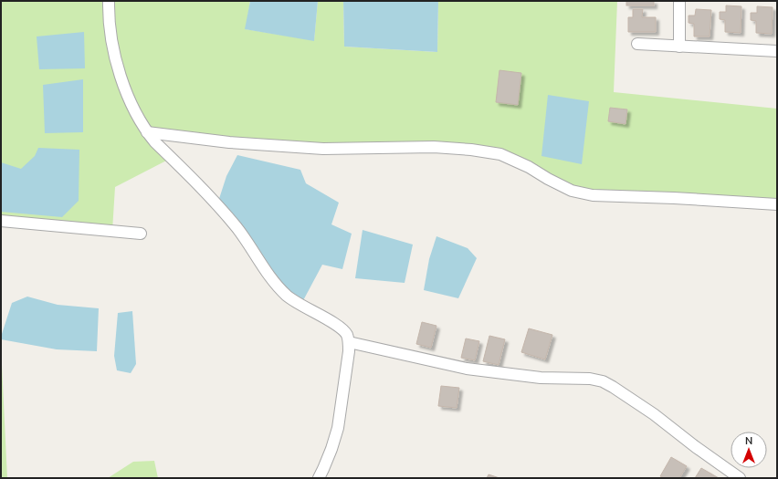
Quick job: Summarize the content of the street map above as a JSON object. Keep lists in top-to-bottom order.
{
  "north": "top"
}
